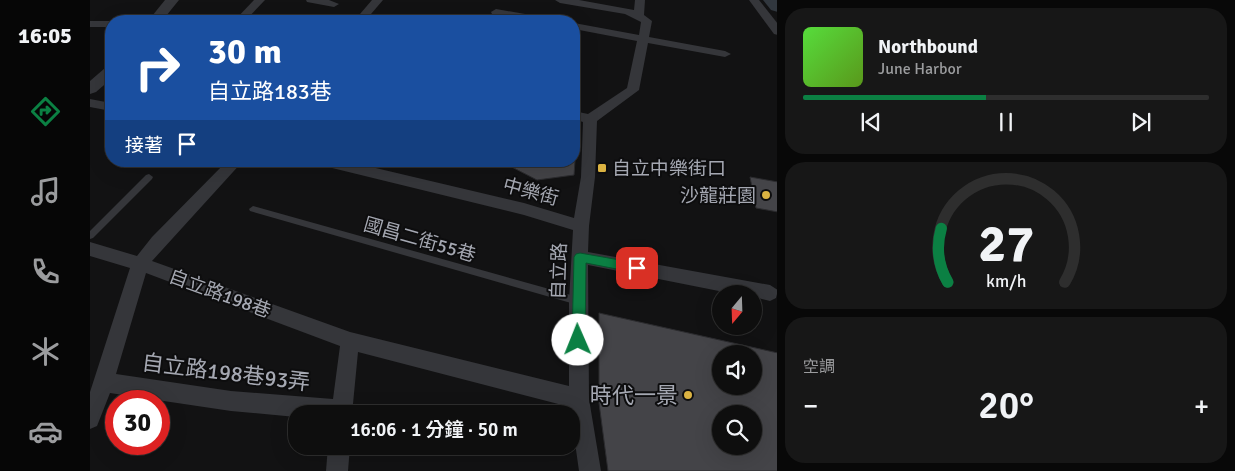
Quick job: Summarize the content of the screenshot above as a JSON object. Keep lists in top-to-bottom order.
{
  "streets": {
    "street": [
      "中樂街",
      "自立路",
      "自立路198巷",
      "自立路198巷93弄"
    ],
    "lane": ["國昌二街55巷"]
  },
  "crossings": [
    ["中樂街", "自立路"],
    ["國昌二街55巷", "自立路"],
    ["自立路", "自立路198巷"]
  ],
  "places": {
    "transit": ["自立中樂街口"],
    "other": ["沙龍莊園", "時代一景"]
  },
  "north": "bottom",
  "page": {
    "tabs": "16:05",
    "turn": ["30 m", "自立路183巷"],
    "song": ["Northbound", "June Harbor"],
    "then": "接著",
    "tile": "空調",
    "heat": ["−", "20°", "+"],
    "limit": "30",
    "trip": "16:06 · 1 分鐘 · 50 m",
    "gauge": ["27", "km/h"]
  }
}
